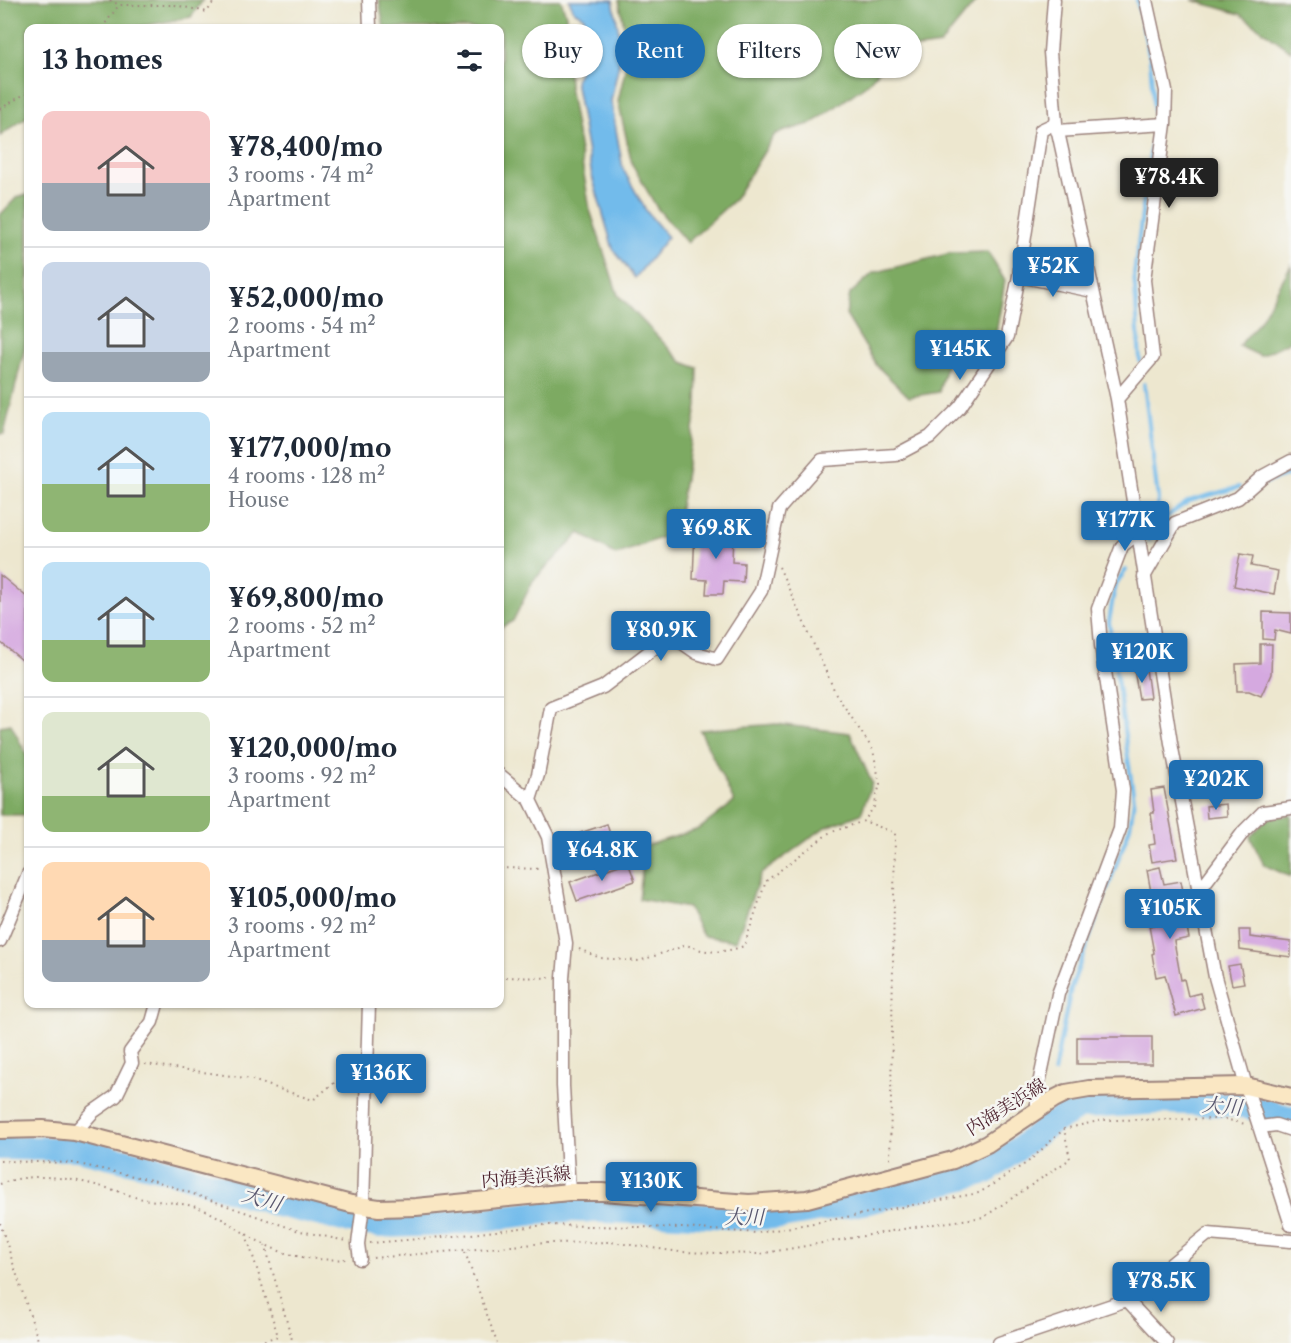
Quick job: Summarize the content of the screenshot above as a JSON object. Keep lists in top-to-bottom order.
{
  "streets": {
    "main road": ["内海美浜線"]
  },
  "water": ["大川"],
  "page": {
    "chip": [
      "Buy",
      "Rent",
      "Filters",
      "New"
    ],
    "heading": "13 homes",
    "list": [
      {
        "name": "¥78,400/mo",
        "note": "3 rooms · 74 m² · Apartment"
      },
      {
        "name": "¥52,000/mo",
        "note": "2 rooms · 54 m² · Apartment"
      },
      {
        "name": "¥177,000/mo",
        "note": "4 rooms · 128 m² · House"
      },
      {
        "name": "¥69,800/mo",
        "note": "2 rooms · 52 m² · Apartment"
      },
      {
        "name": "¥120,000/mo",
        "note": "3 rooms · 92 m² · Apartment"
      },
      {
        "name": "¥105,000/mo",
        "note": "3 rooms · 92 m² · Apartment"
      }
    ],
    "price": [
      "¥78.4K",
      "¥52K",
      "¥145K",
      "¥177K",
      "¥69.8K",
      "¥80.9K",
      "¥120K",
      "¥202K",
      "¥64.8K",
      "¥105K",
      "¥136K",
      "¥130K",
      "¥78.5K"
    ]
  }
}
